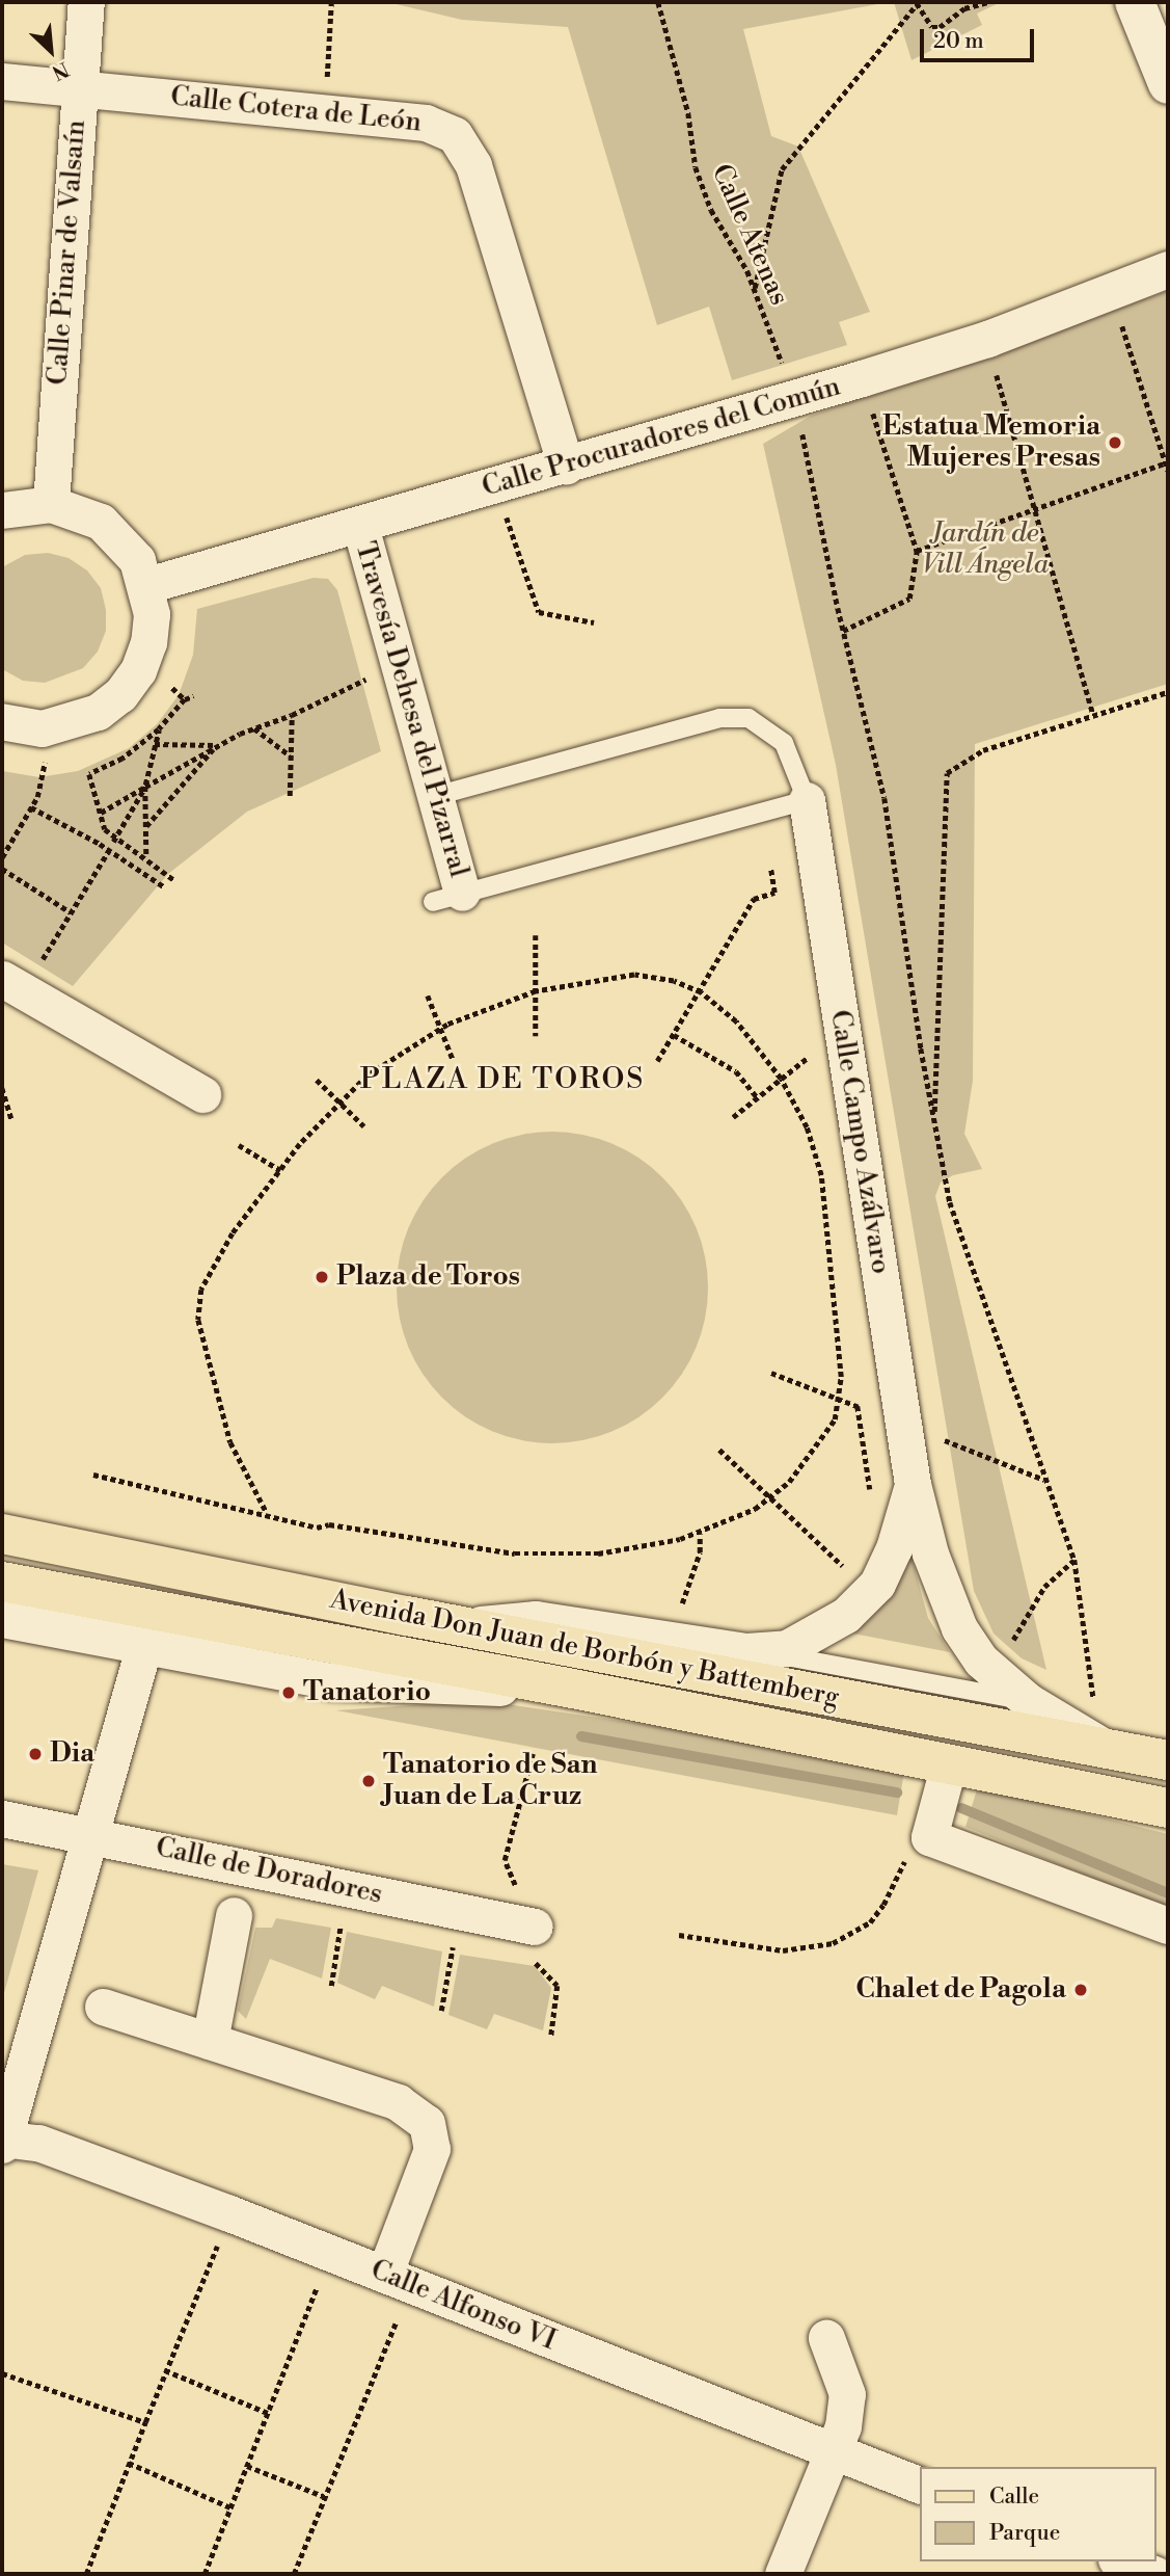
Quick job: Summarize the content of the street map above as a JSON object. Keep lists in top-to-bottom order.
{
  "streets": {
    "main road": ["Avenida Don Juan de Borbón y Battemberg"],
    "street": [
      "Calle Cotera de León",
      "Calle Pinar de Valsaín",
      "Calle Procuradores del Común",
      "Travesía Dehesa del Pizarral",
      "Calle Campo Azálvaro",
      "Calle de Doradores",
      "Calle Alfonso VI"
    ],
    "path": ["Calle Atenas"]
  },
  "crossings": [
    ["Calle Cotera de León", "Calle Pinar de Valsaín"],
    ["Calle Cotera de León", "Calle Procuradores del Común"],
    ["Calle Atenas", "Calle Procuradores del Común"],
    ["Calle Procuradores del Común", "Travesía Dehesa del Pizarral"],
    ["Travesía Dehesa del Pizarral", "Calle Campo Azálvaro"],
    ["Calle Campo Azálvaro", "Avenida Don Juan de Borbón y Battemberg"]
  ],
  "districts": ["PLAZA DE TOROS"],
  "parks": ["Jardín de Vill Ángela"],
  "places": [
    "Estatua Memoria Mujeres Presas",
    "Plaza de Toros",
    "Tanatorio",
    "Dia",
    "Tanatorio de San Juan de La Cruz",
    "Chalet de Pagola"
  ],
  "legend": ["Calle", "Parque"],
  "scale_bar": "20 m",
  "north": "bottom right"
}
